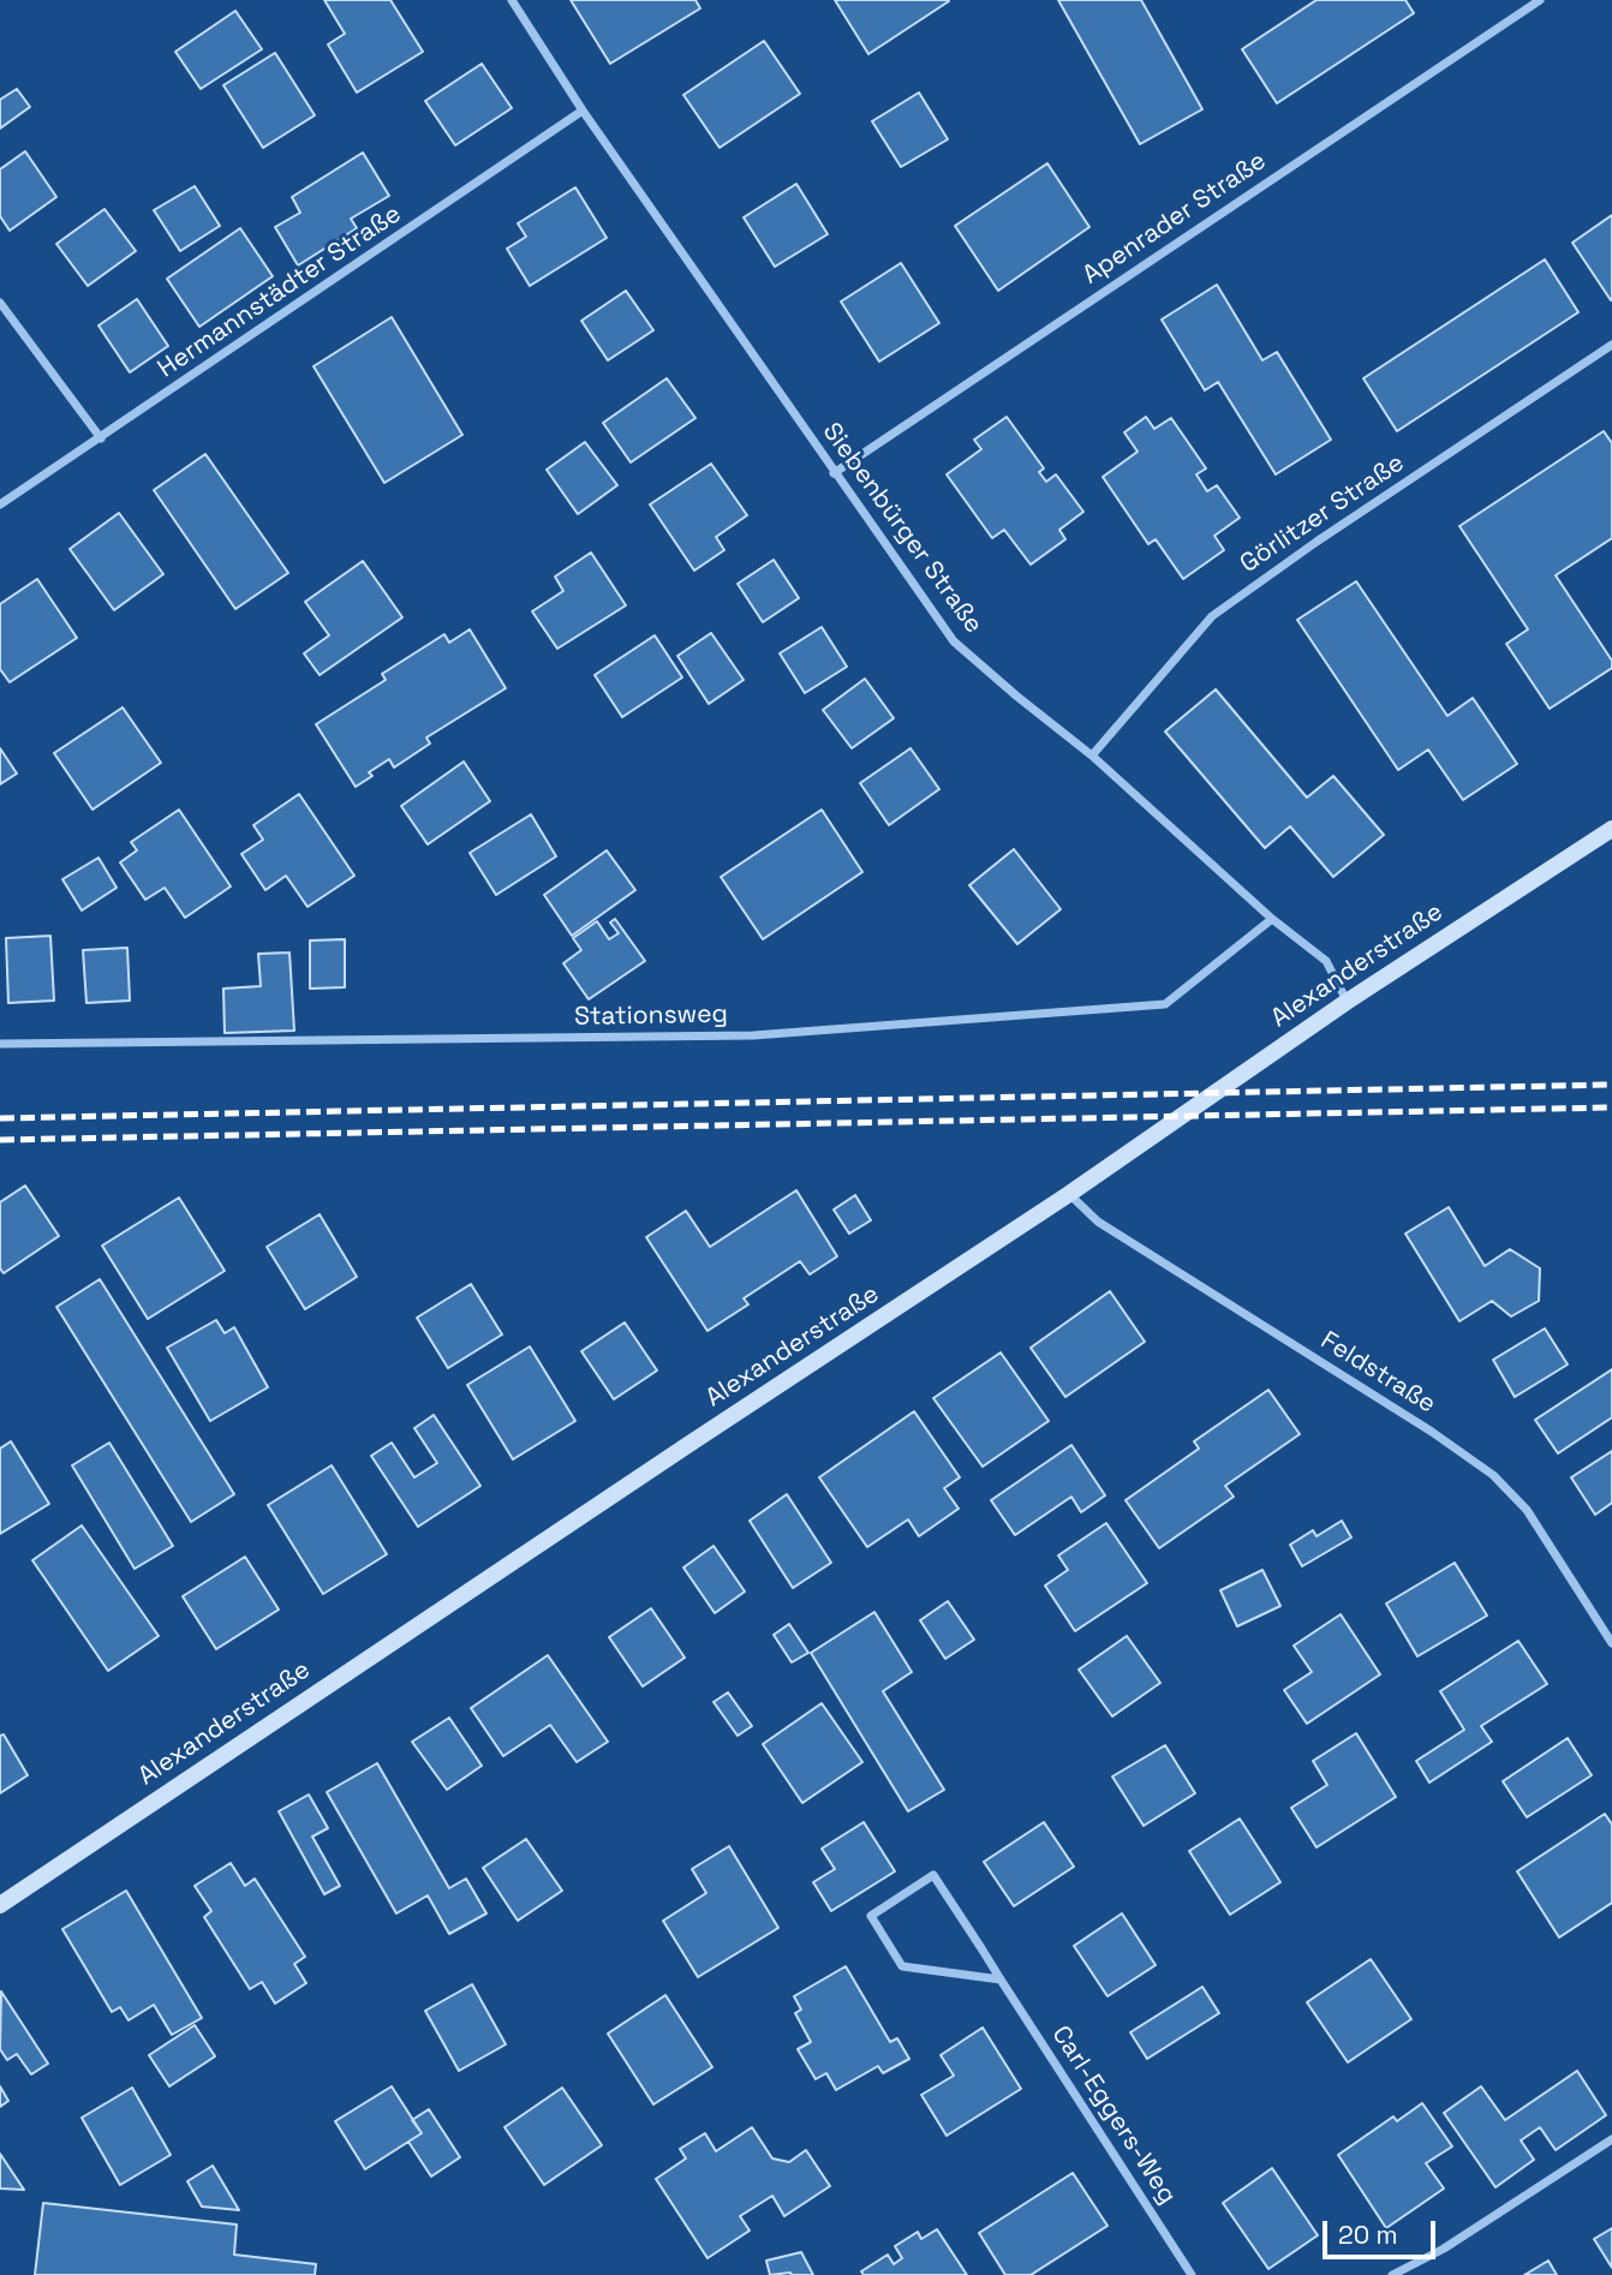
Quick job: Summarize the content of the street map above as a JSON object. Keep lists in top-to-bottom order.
{
  "streets": {
    "main road": ["Alexanderstraße"],
    "street": [
      "Apenrader Straße",
      "Hermannstädter Straße",
      "Görlitzer Straße",
      "Siebenbürger Straße",
      "Stationsweg",
      "Feldstraße",
      "Carl-Eggers-Weg"
    ]
  },
  "crossings": [
    ["Apenrader Straße", "Siebenbürger Straße"],
    ["Hermannstädter Straße", "Siebenbürger Straße"],
    ["Görlitzer Straße", "Siebenbürger Straße"],
    ["Siebenbürger Straße", "Alexanderstraße"],
    ["Siebenbürger Straße", "Stationsweg"],
    ["Alexanderstraße", "Feldstraße"]
  ],
  "scale_bar": "20 m"
}
